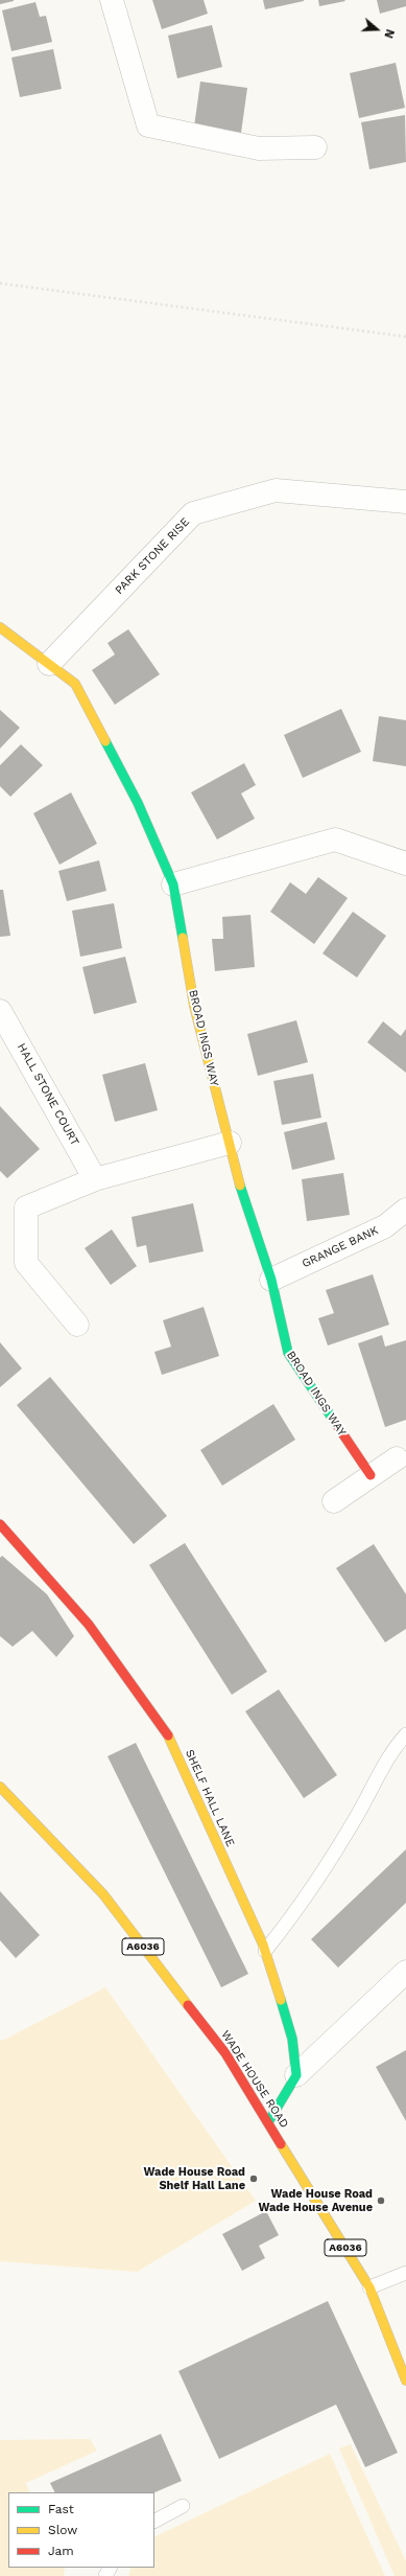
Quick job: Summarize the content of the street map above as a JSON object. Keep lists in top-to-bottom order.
{
  "streets": {
    "main road": [
      "BROAD INGS WAY",
      "SHELF HALL LANE",
      "A6036",
      "WADE HOUSE ROAD"
    ],
    "street": ["PARK STONE RISE", "HALL STONE COURT", "GRANGE BANK"]
  },
  "crossings": [
    ["PARK STONE RISE", "BROAD INGS WAY"],
    ["BROAD INGS WAY", "GRANGE BANK"]
  ],
  "places": ["Wade House Road Shelf Hall Lane", "Wade House Road Wade House Avenue"],
  "legend": ["Fast", "Slow", "Jam"],
  "north": "right"
}
